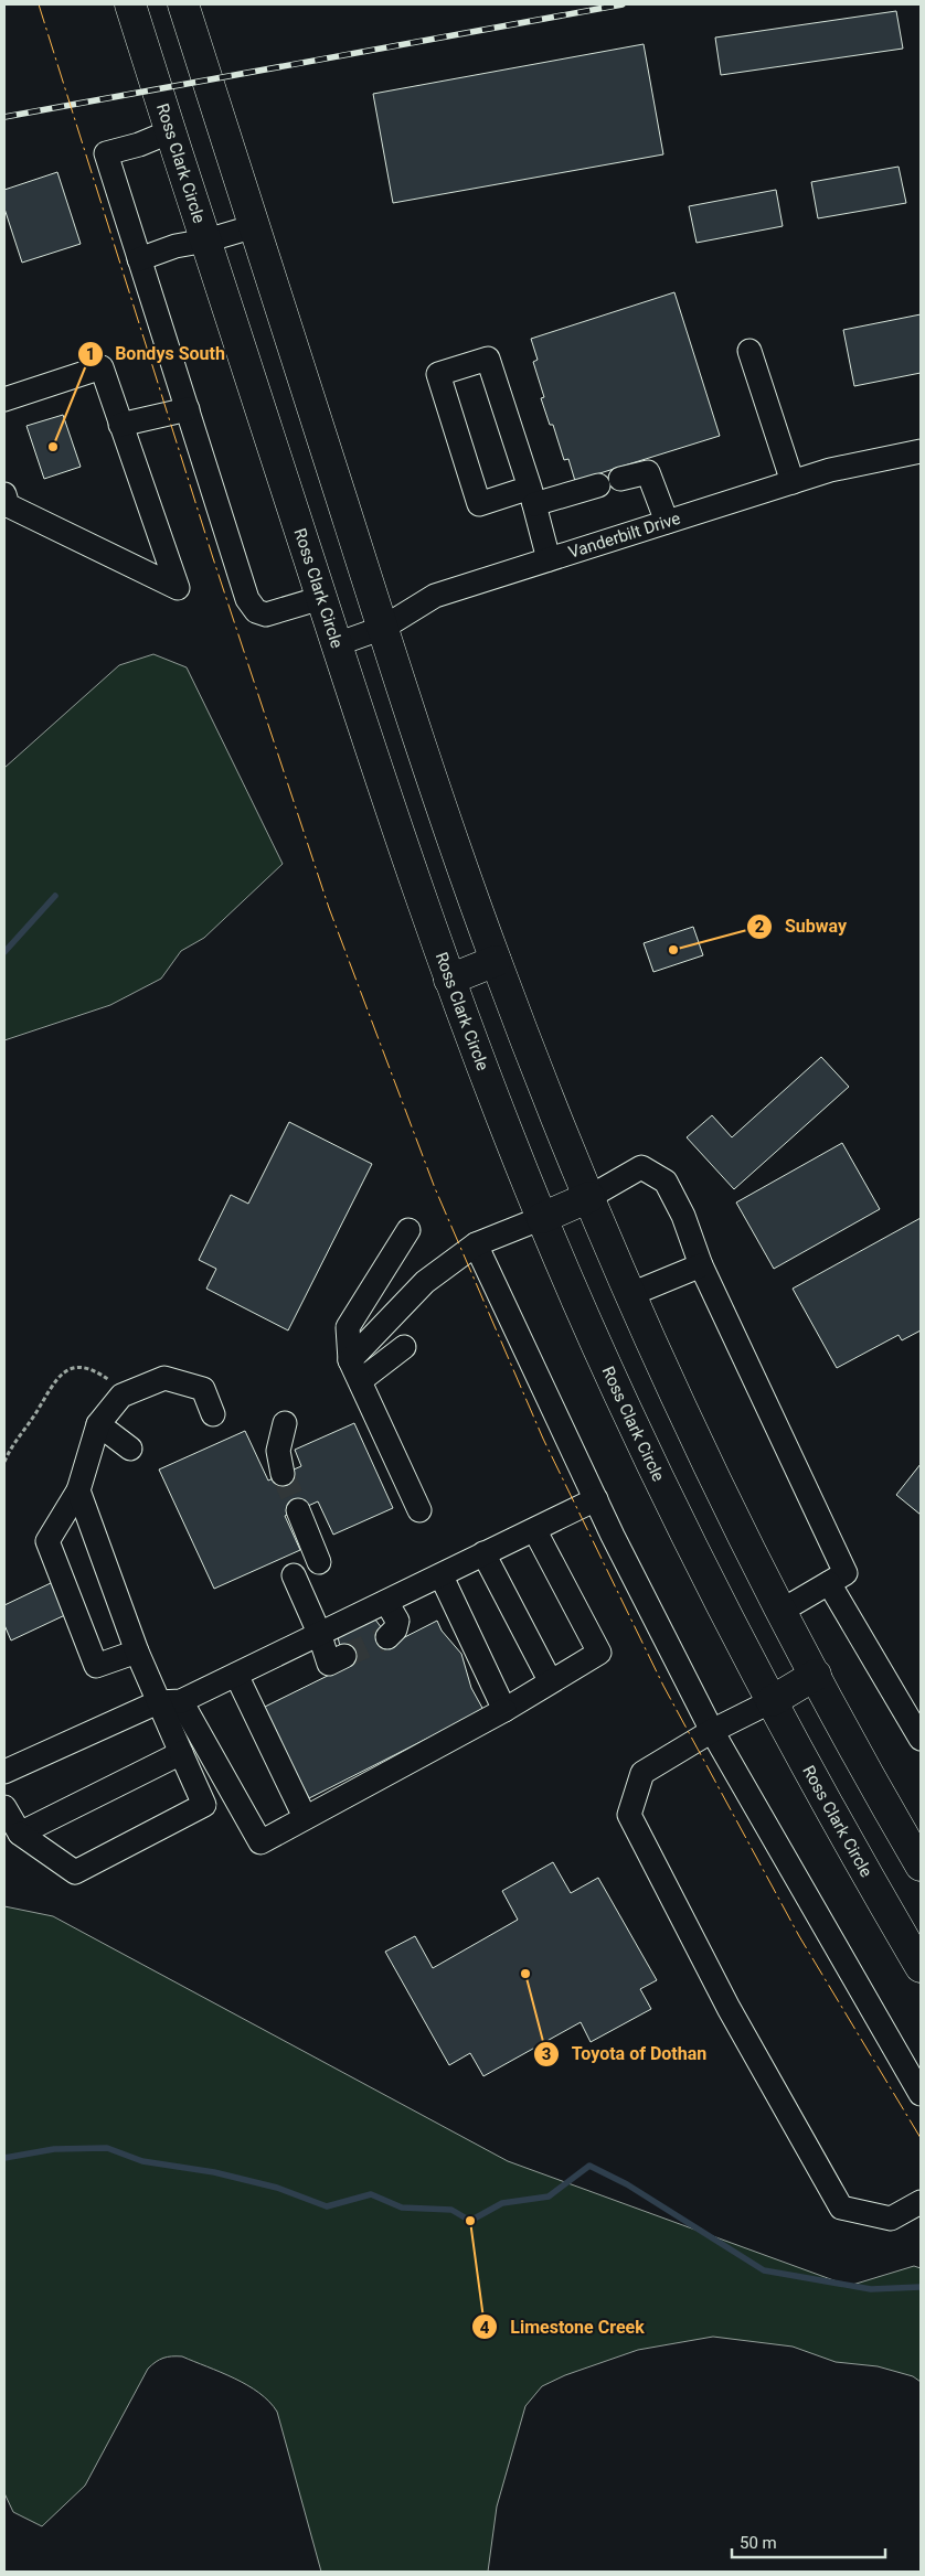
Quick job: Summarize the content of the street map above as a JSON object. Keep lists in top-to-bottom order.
{
  "streets": {
    "highway": ["Ross Clark Circle"],
    "street": ["Vanderbilt Drive"]
  },
  "crossings": [
    ["Ross Clark Circle", "Vanderbilt Drive"]
  ],
  "places": [
    "Bondys South",
    "Subway",
    "Toyota of Dothan",
    "Limestone Creek"
  ],
  "scale_bar": "50 m"
}
